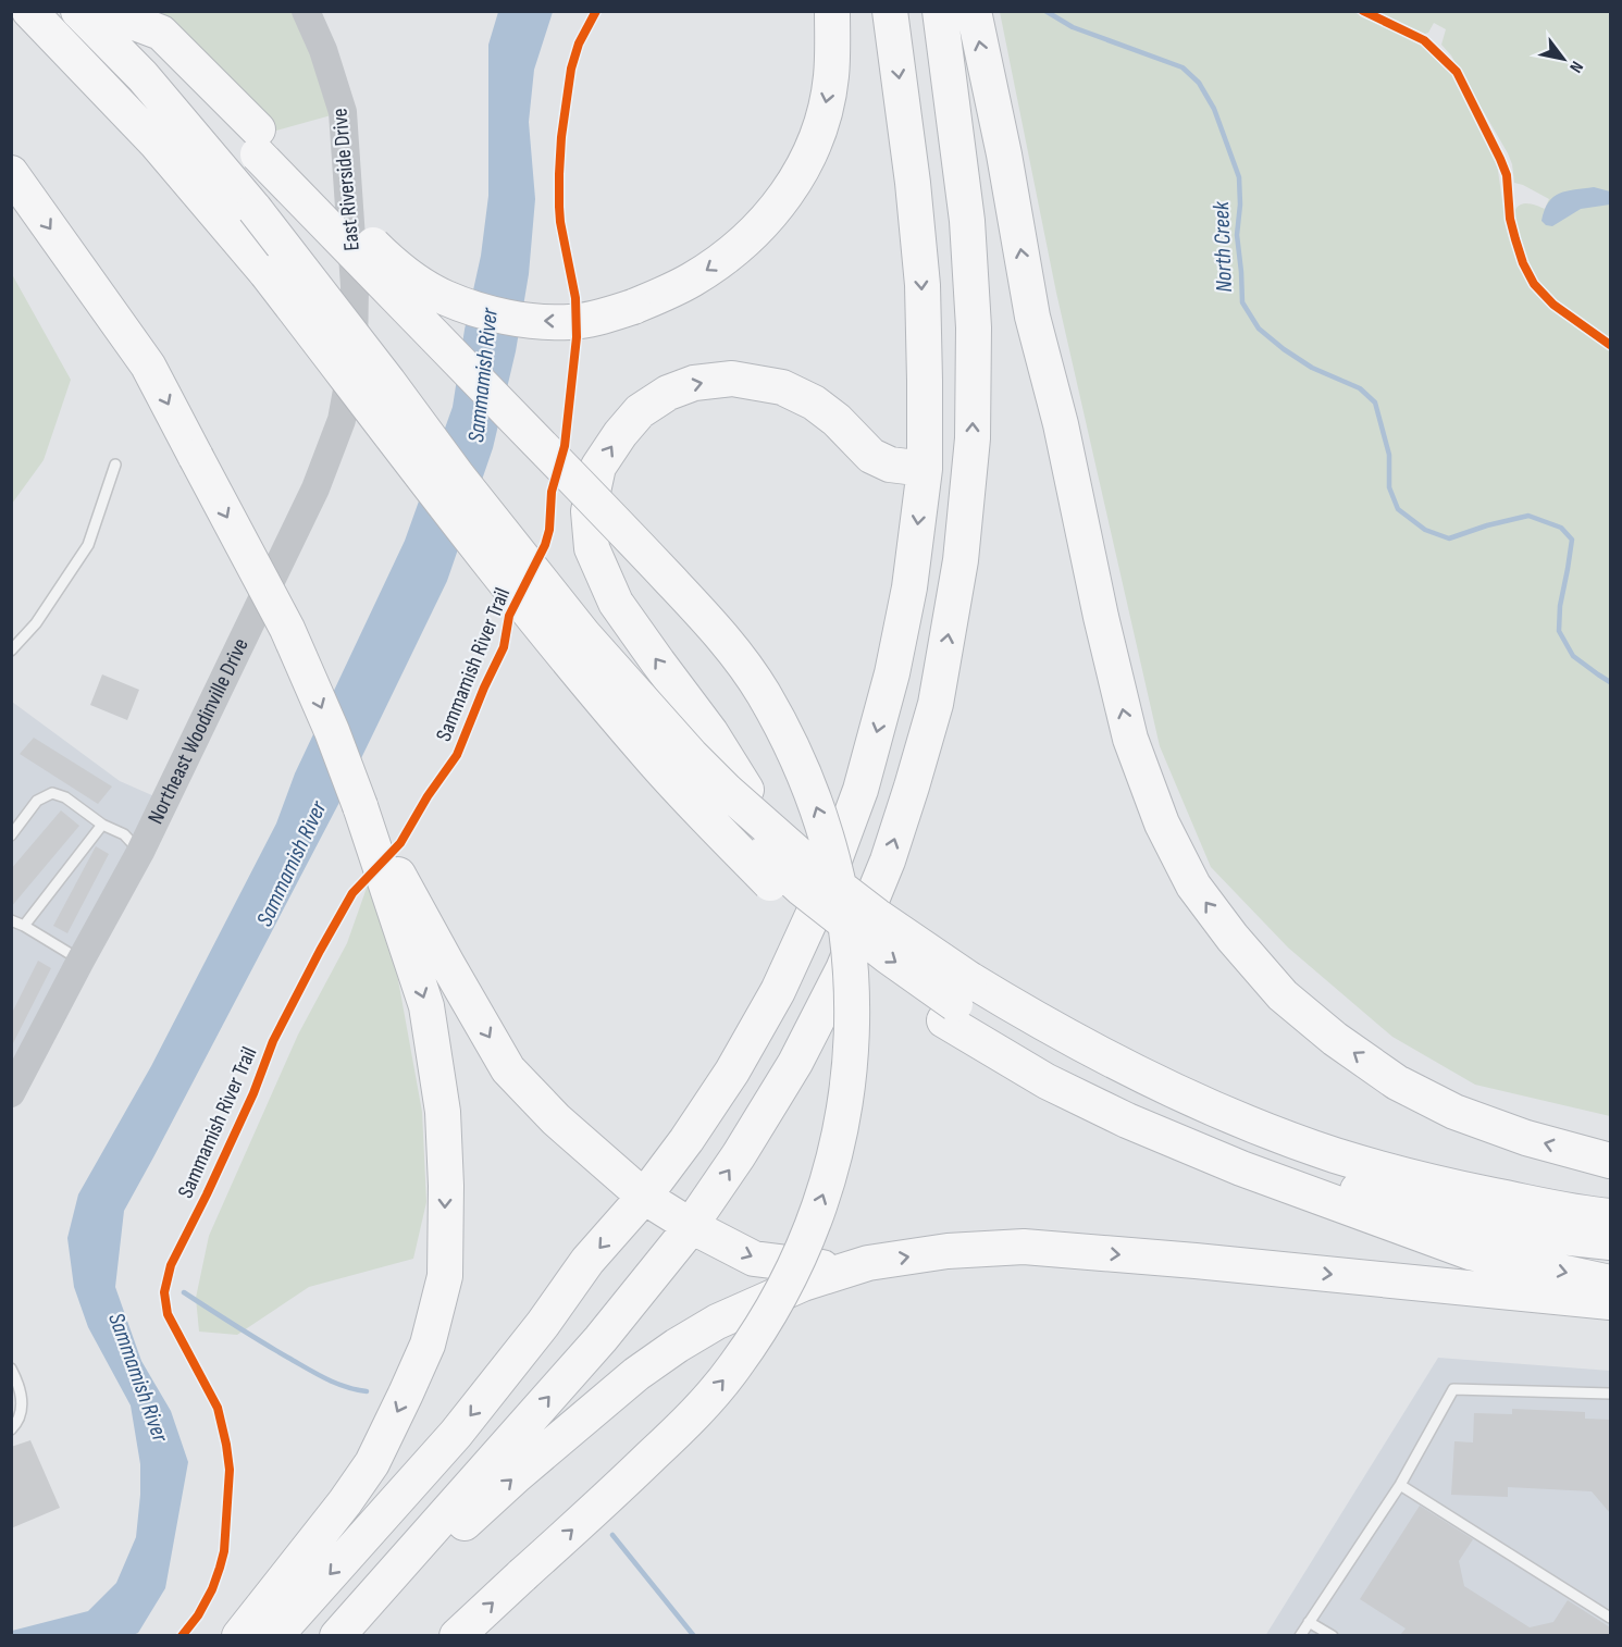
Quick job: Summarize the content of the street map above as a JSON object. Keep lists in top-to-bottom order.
{
  "streets": {
    "main road": ["East Riverside Drive", "Northeast Woodinville Drive"],
    "cycle path": ["Sammamish River Trail"]
  },
  "crossings": [
    ["East Riverside Drive", "Northeast Woodinville Drive"]
  ],
  "water": ["North Creek", "Sammamish River"],
  "north": "bottom right"
}
